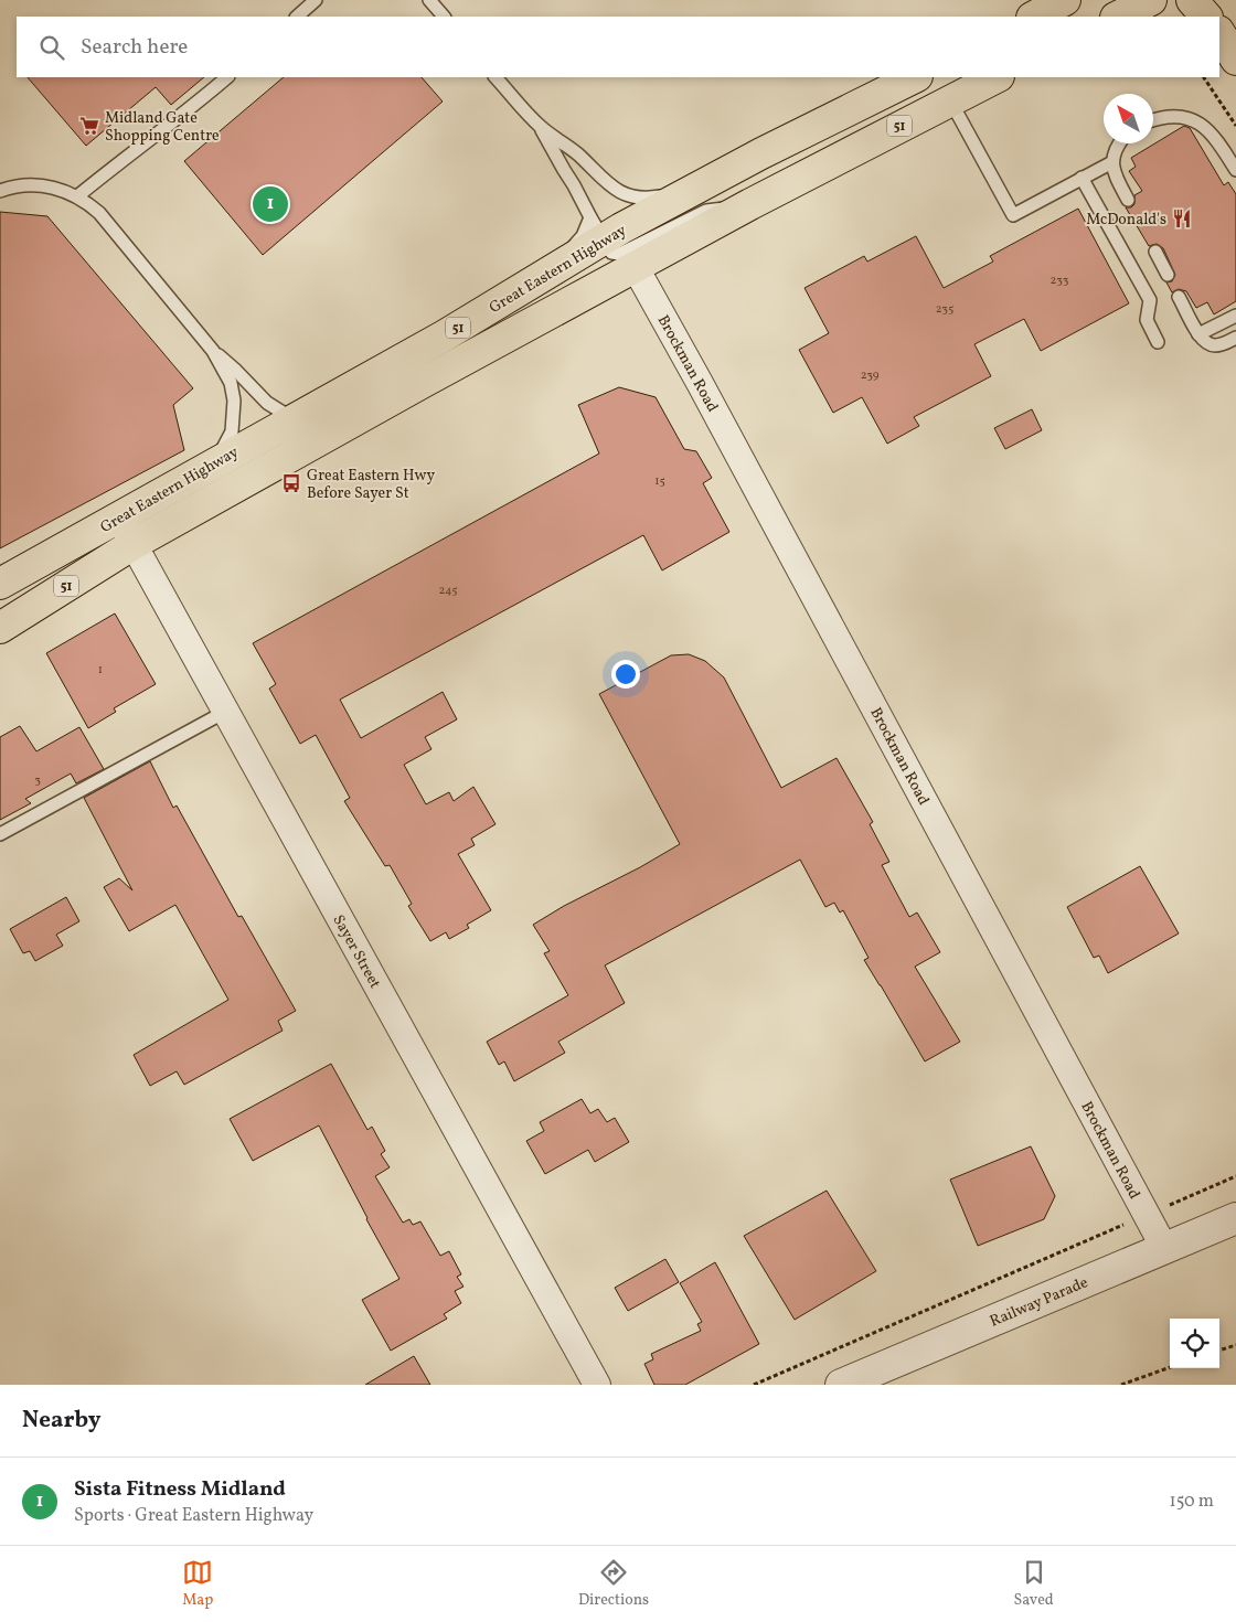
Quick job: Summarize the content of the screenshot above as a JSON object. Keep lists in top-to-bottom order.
{
  "streets": {
    "main road": ["51", "Great Eastern Highway"],
    "street": ["Brockman Road", "Sayer Street", "Railway Parade"]
  },
  "crossings": [
    ["51", "Great Eastern Highway"],
    ["51", "Sayer Street"],
    ["Great Eastern Highway", "Brockman Road"],
    ["Great Eastern Highway", "Sayer Street"],
    ["Brockman Road", "Railway Parade"]
  ],
  "places": {
    "supermarket": ["Midland Gate Shopping Centre"],
    "restaurant": ["McDonald's"],
    "bus stop": ["Great Eastern Hwy Before Sayer St"]
  },
  "house_numbers": [
    "233",
    "235",
    "239",
    "15",
    "245",
    "1",
    "3"
  ],
  "north": "top left",
  "page": {
    "search": "Search here",
    "pins": "1",
    "heading": "Nearby",
    "list": [
      {
        "mark": "1",
        "name": "Sista Fitness Midland",
        "note": "Sports · Great Eastern Highway",
        "value": "150 m"
      }
    ],
    "nav": ["Map", "Directions", "Saved"]
  }
}
